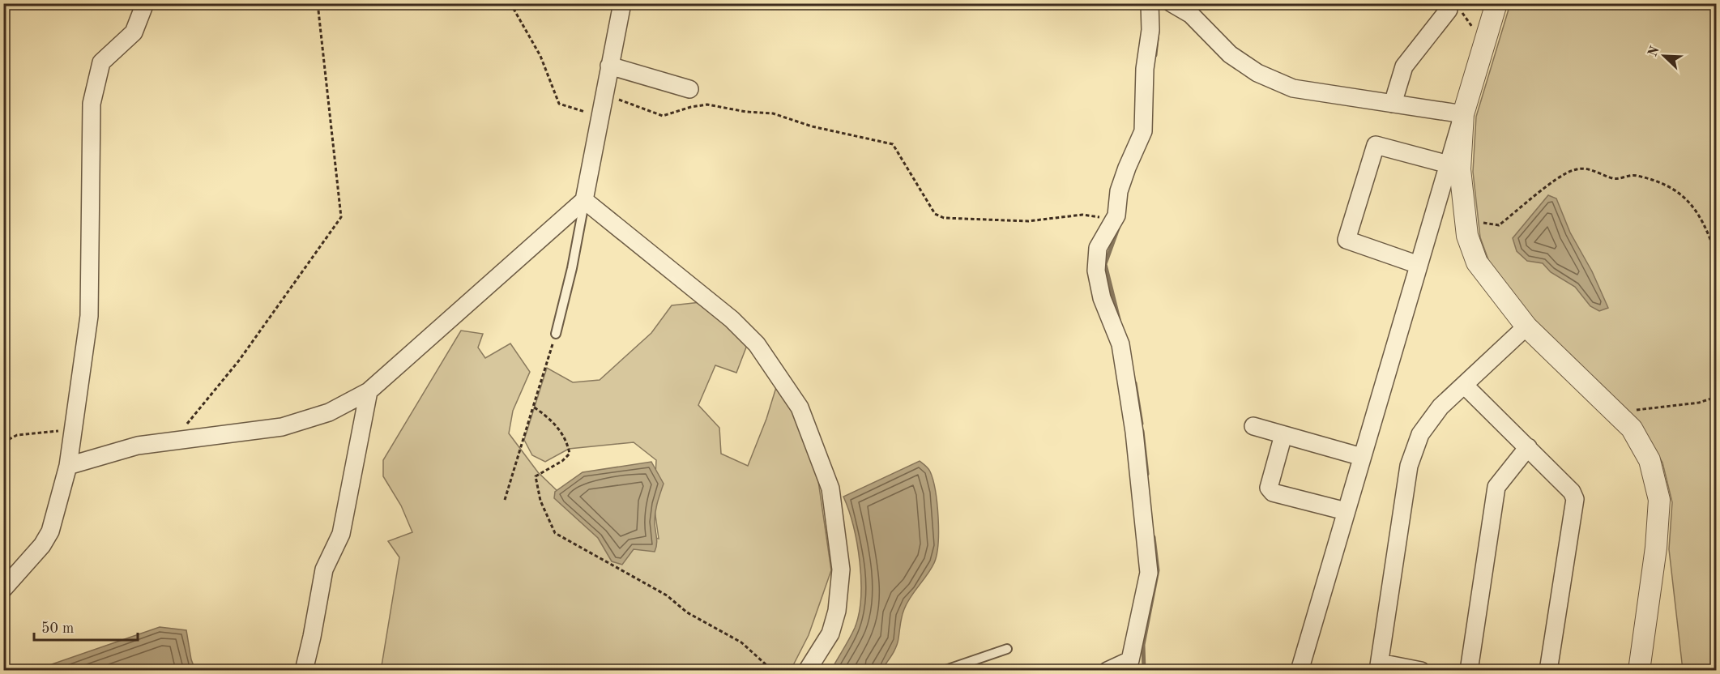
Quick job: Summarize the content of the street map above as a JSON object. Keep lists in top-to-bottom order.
{
  "scale_bar": "50 m",
  "north": "top left"
}
